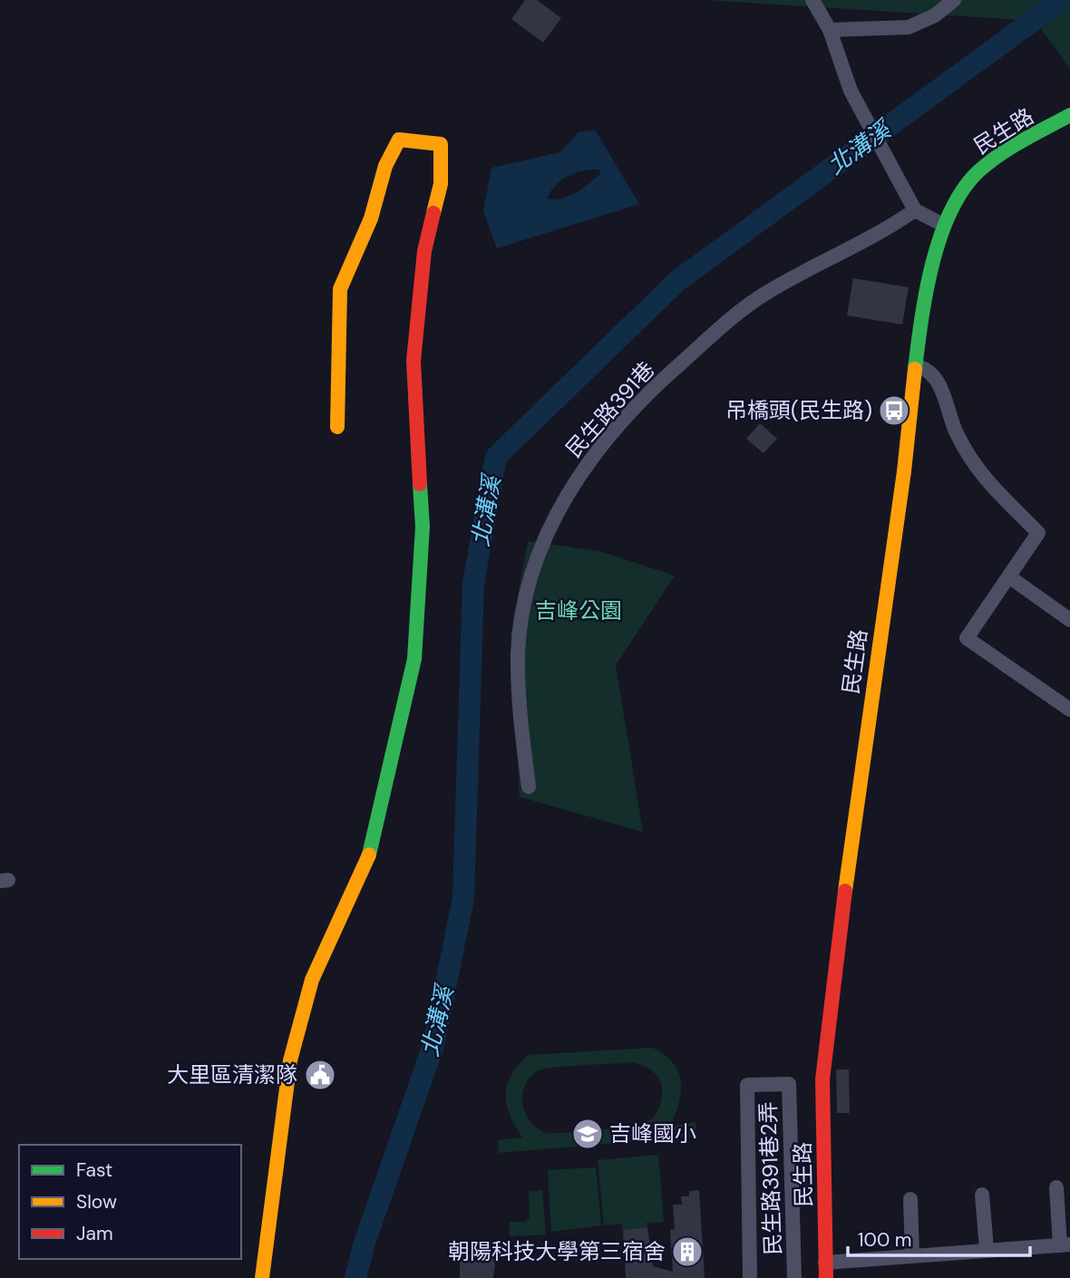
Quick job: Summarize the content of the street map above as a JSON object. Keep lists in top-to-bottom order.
{
  "streets": {
    "street": ["民生路", "民生路391巷", "民生路391巷2弄"]
  },
  "water": ["北溝溪"],
  "parks": ["吉峰公園"],
  "places": {
    "bus stop": ["吊橋頭(民生路)"],
    "public building": ["大里區清潔隊"],
    "school or university": ["吉峰國小"],
    "building": ["朝陽科技大學第三宿舍"]
  },
  "legend": ["Fast", "Slow", "Jam"],
  "scale_bar": "100 m"
}
